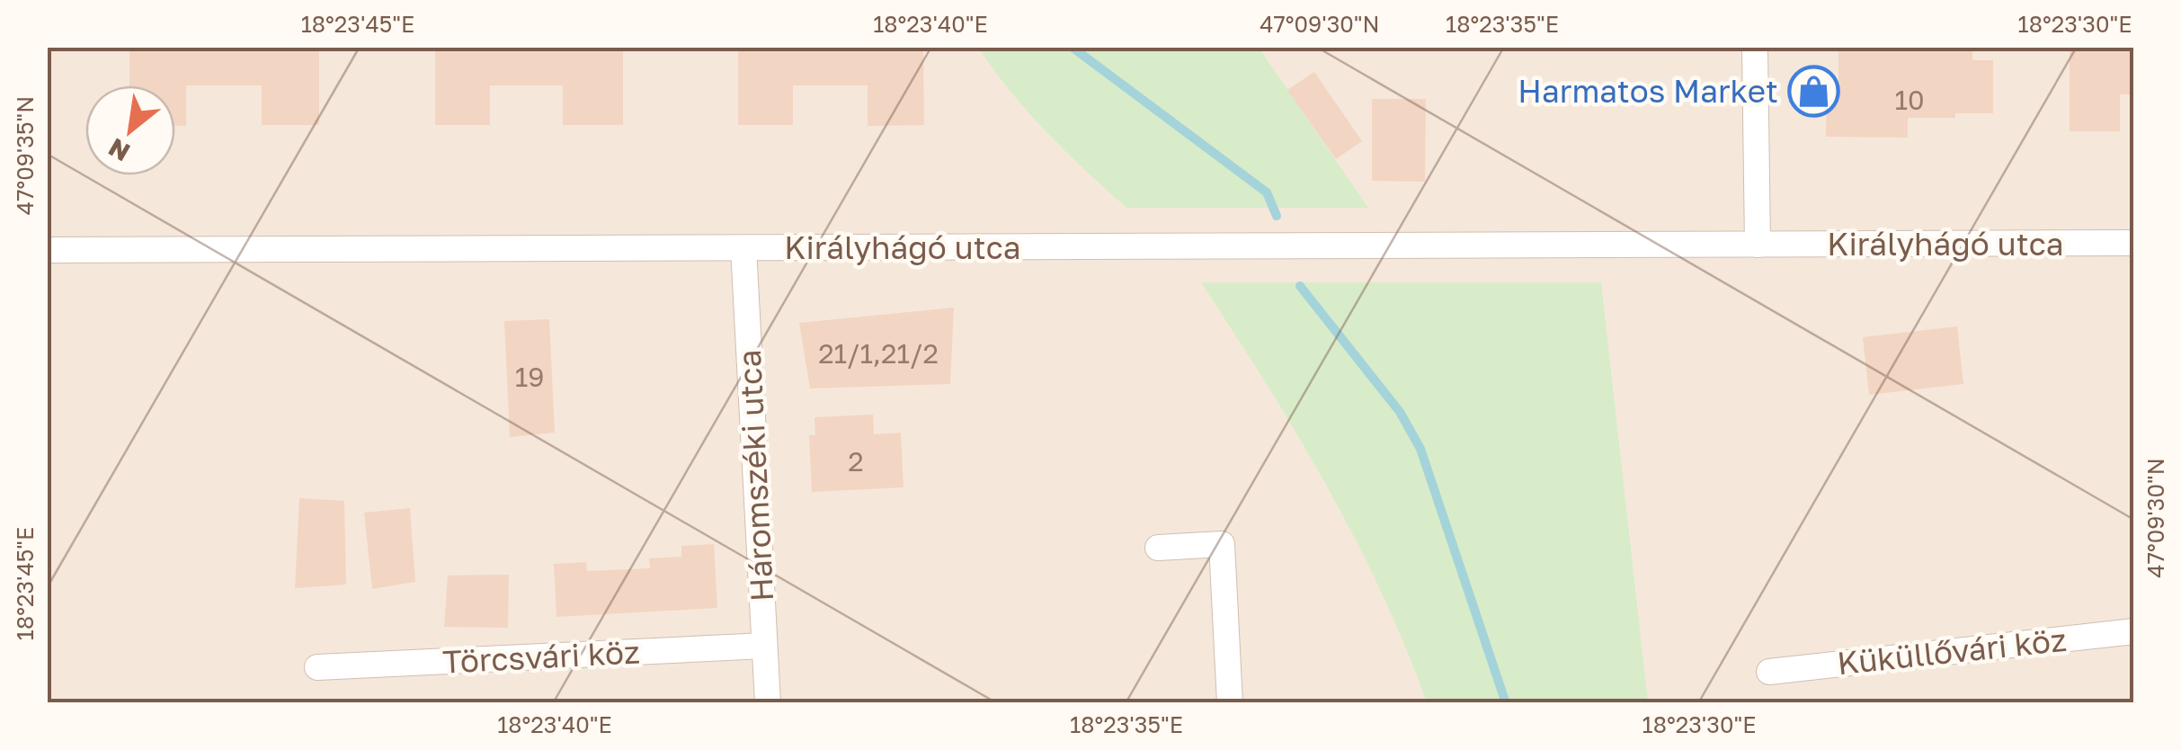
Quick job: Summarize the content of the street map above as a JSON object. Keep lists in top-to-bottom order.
{
  "streets": {
    "street": [
      "Királyhágó utca",
      "Háromszéki utca",
      "Küküllővári köz",
      "Törcsvári köz"
    ]
  },
  "crossings": [
    ["Királyhágó utca", "Háromszéki utca"],
    ["Háromszéki utca", "Törcsvári köz"]
  ],
  "places": {
    "shop": ["Harmatos Market"]
  },
  "house_numbers": [
    "10",
    "21/1,21/2",
    "19",
    "2"
  ],
  "north": "bottom left",
  "coordinates": [
    "18°23'45\"E",
    "18°23'40\"E",
    "47°09'30\"N",
    "18°23'35\"E",
    "18°23'30\"E",
    "47°09'35\"N"
  ]
}
